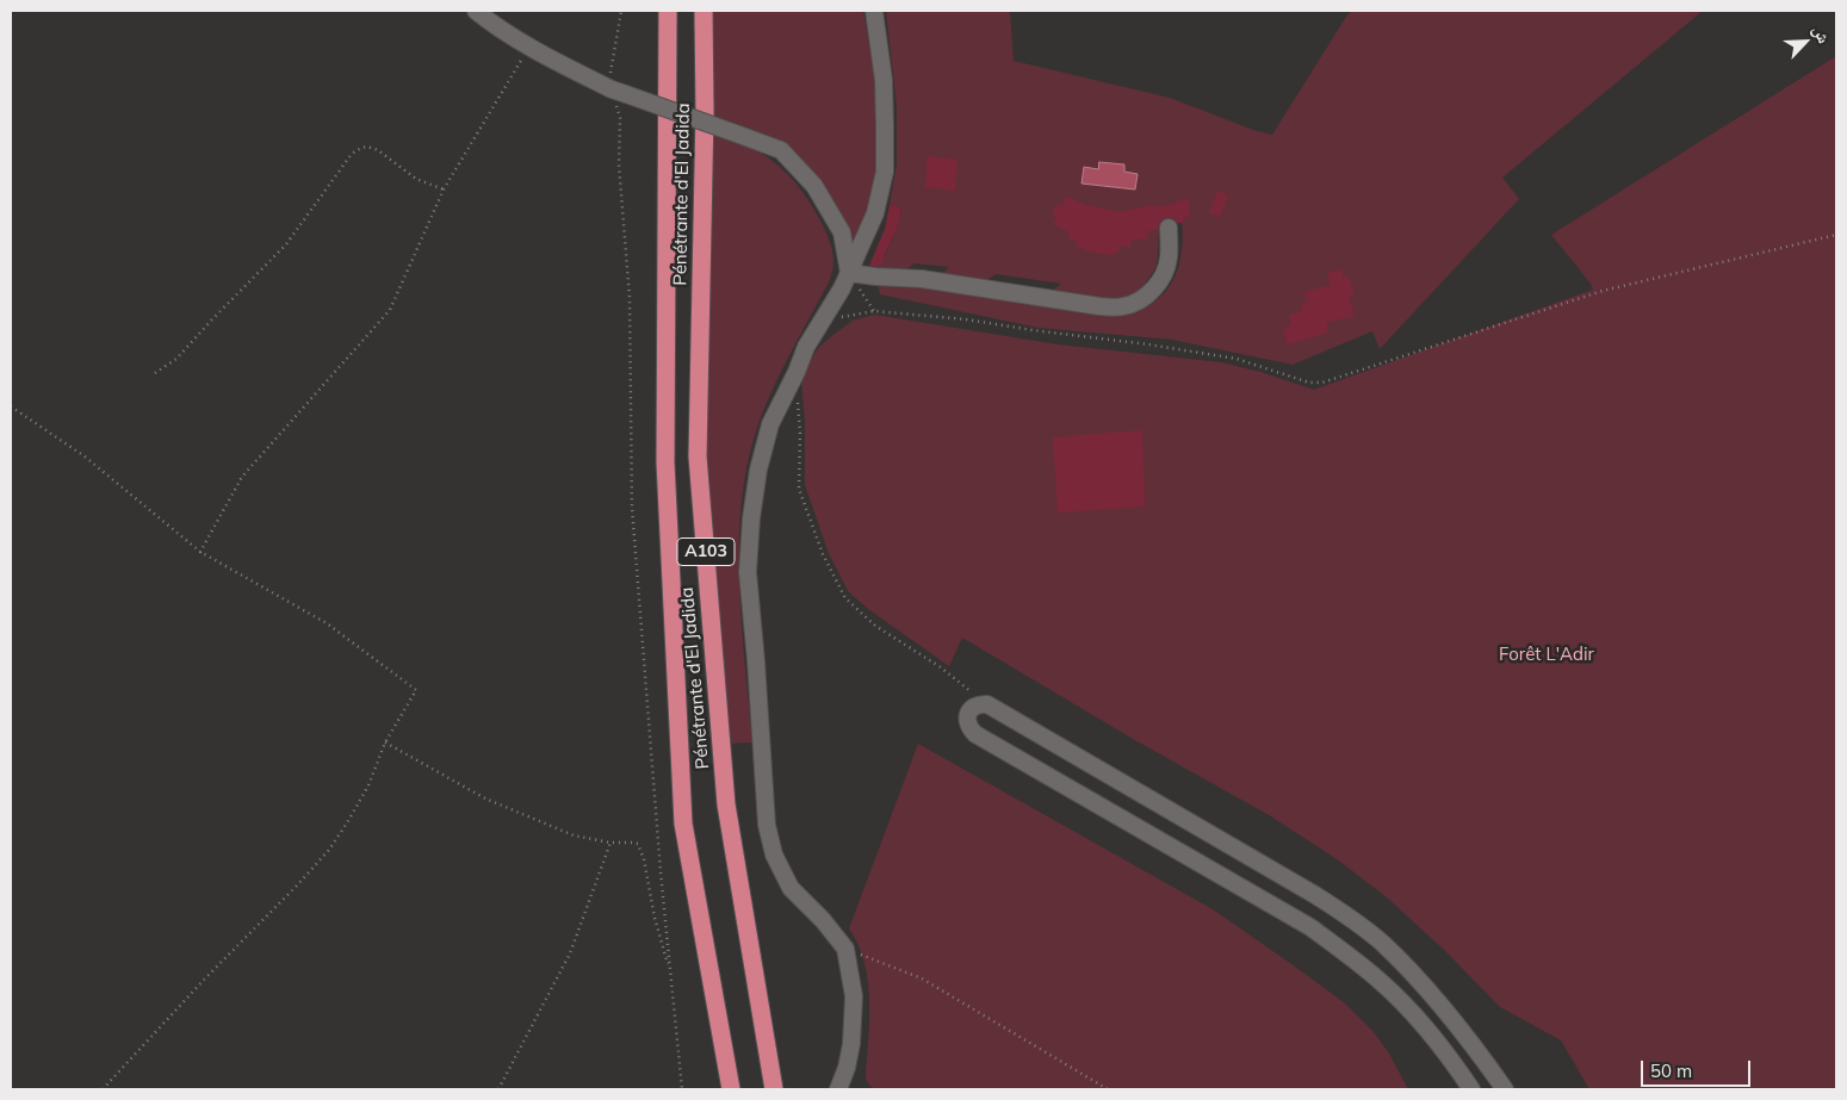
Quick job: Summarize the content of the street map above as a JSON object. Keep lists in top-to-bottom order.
{
  "streets": {
    "highway": ["Pénétrante d'El Jadida", "A103"]
  },
  "parks": ["Forêt L'Adir"],
  "scale_bar": "50 m",
  "north": "top right"
}
